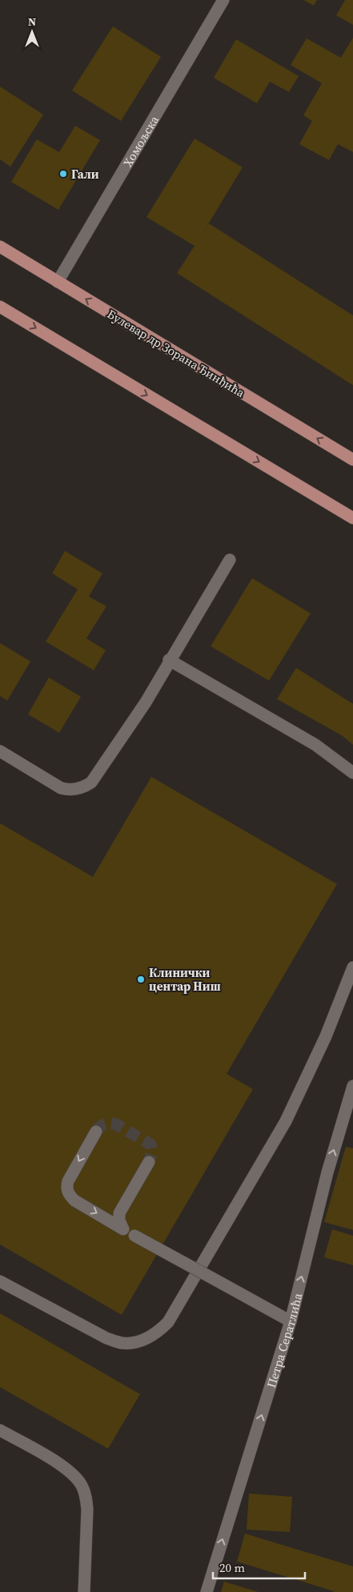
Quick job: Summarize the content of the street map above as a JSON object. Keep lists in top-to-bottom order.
{
  "streets": {
    "main road": ["Булевар др Зорана Ђинђића"],
    "street": ["Хомољска", "Петра Сератлића"]
  },
  "crossings": [
    ["Хомољска", "Булевар др Зорана Ђинђића"]
  ],
  "one_way": ["Петра Сератлића"],
  "places": ["Гали", "Клинички центар Ниш"],
  "scale_bar": "20 m",
  "north": "top"
}
